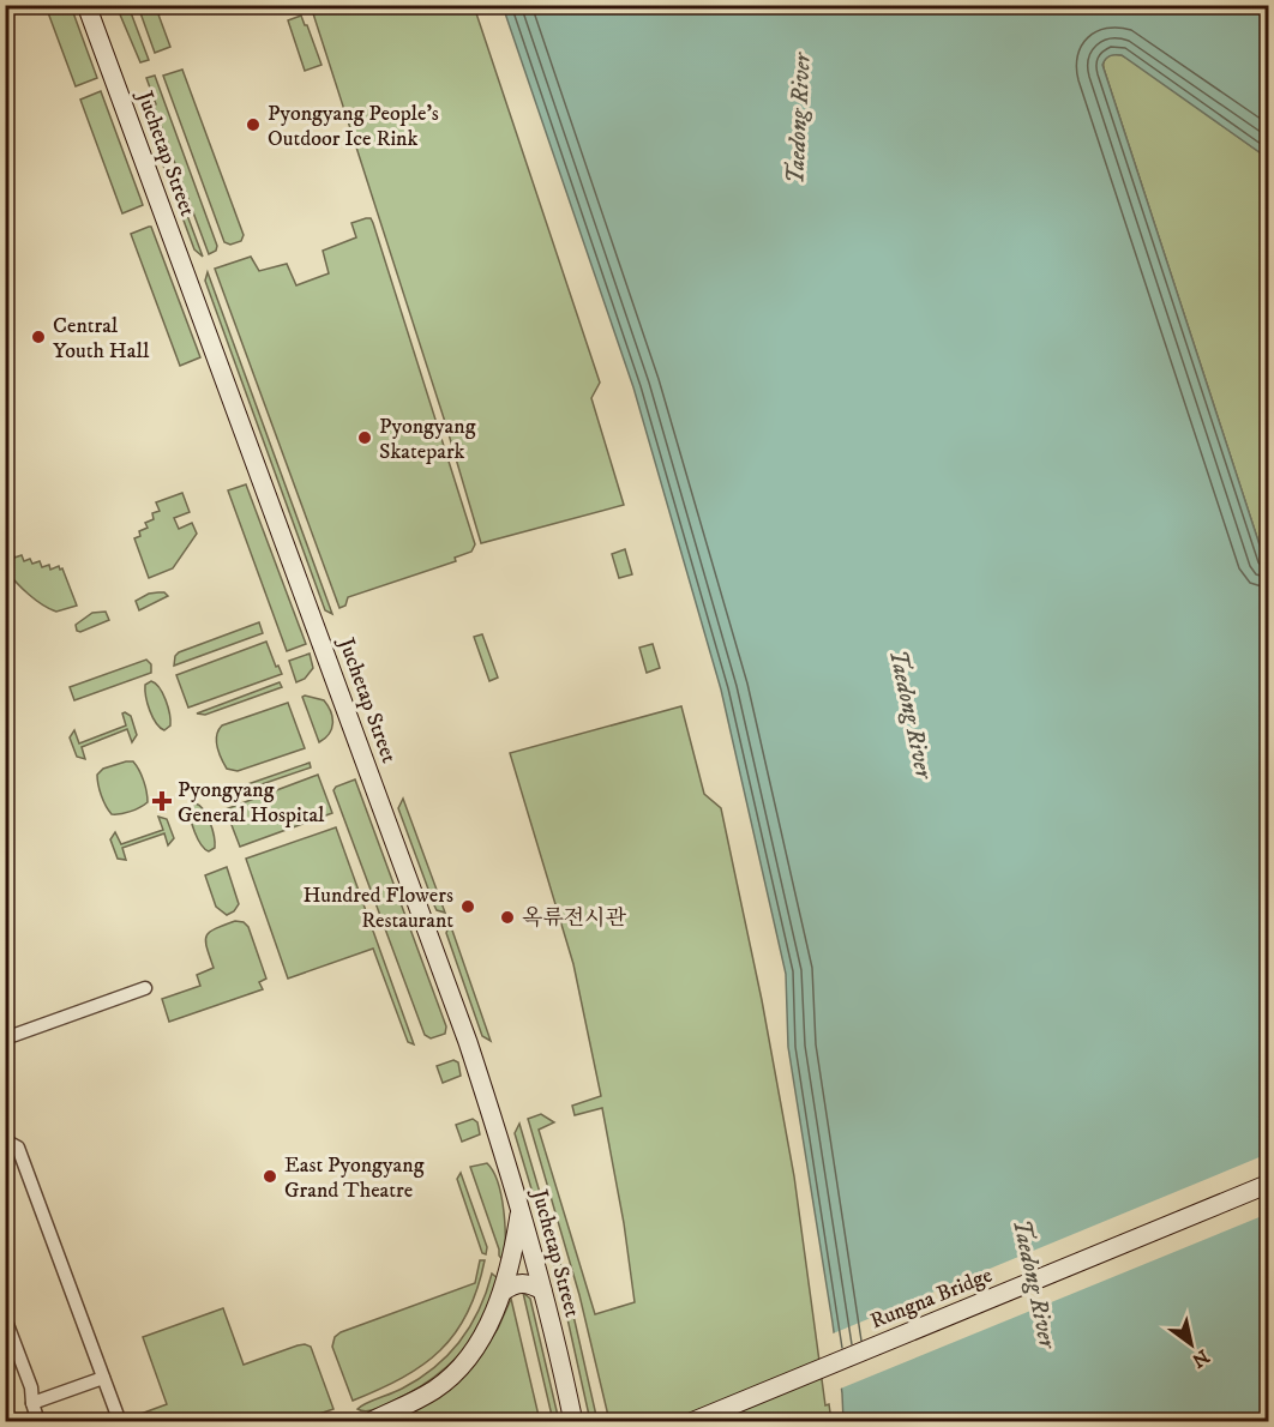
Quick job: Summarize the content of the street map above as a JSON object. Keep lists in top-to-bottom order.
{
  "streets": {
    "main road": ["Juchetap Street", "Rungna Bridge"]
  },
  "water": ["Taedong River"],
  "places": {
    "other": [
      "Pyongyang People's Outdoor Ice Rink",
      "Central Youth Hall",
      "Pyongyang Skatepark",
      "Hundred Flowers Restaurant",
      "옥류전시관",
      "East Pyongyang Grand Theatre"
    ],
    "health": ["Pyongyang General Hospital"]
  },
  "north": "bottom right"
}
